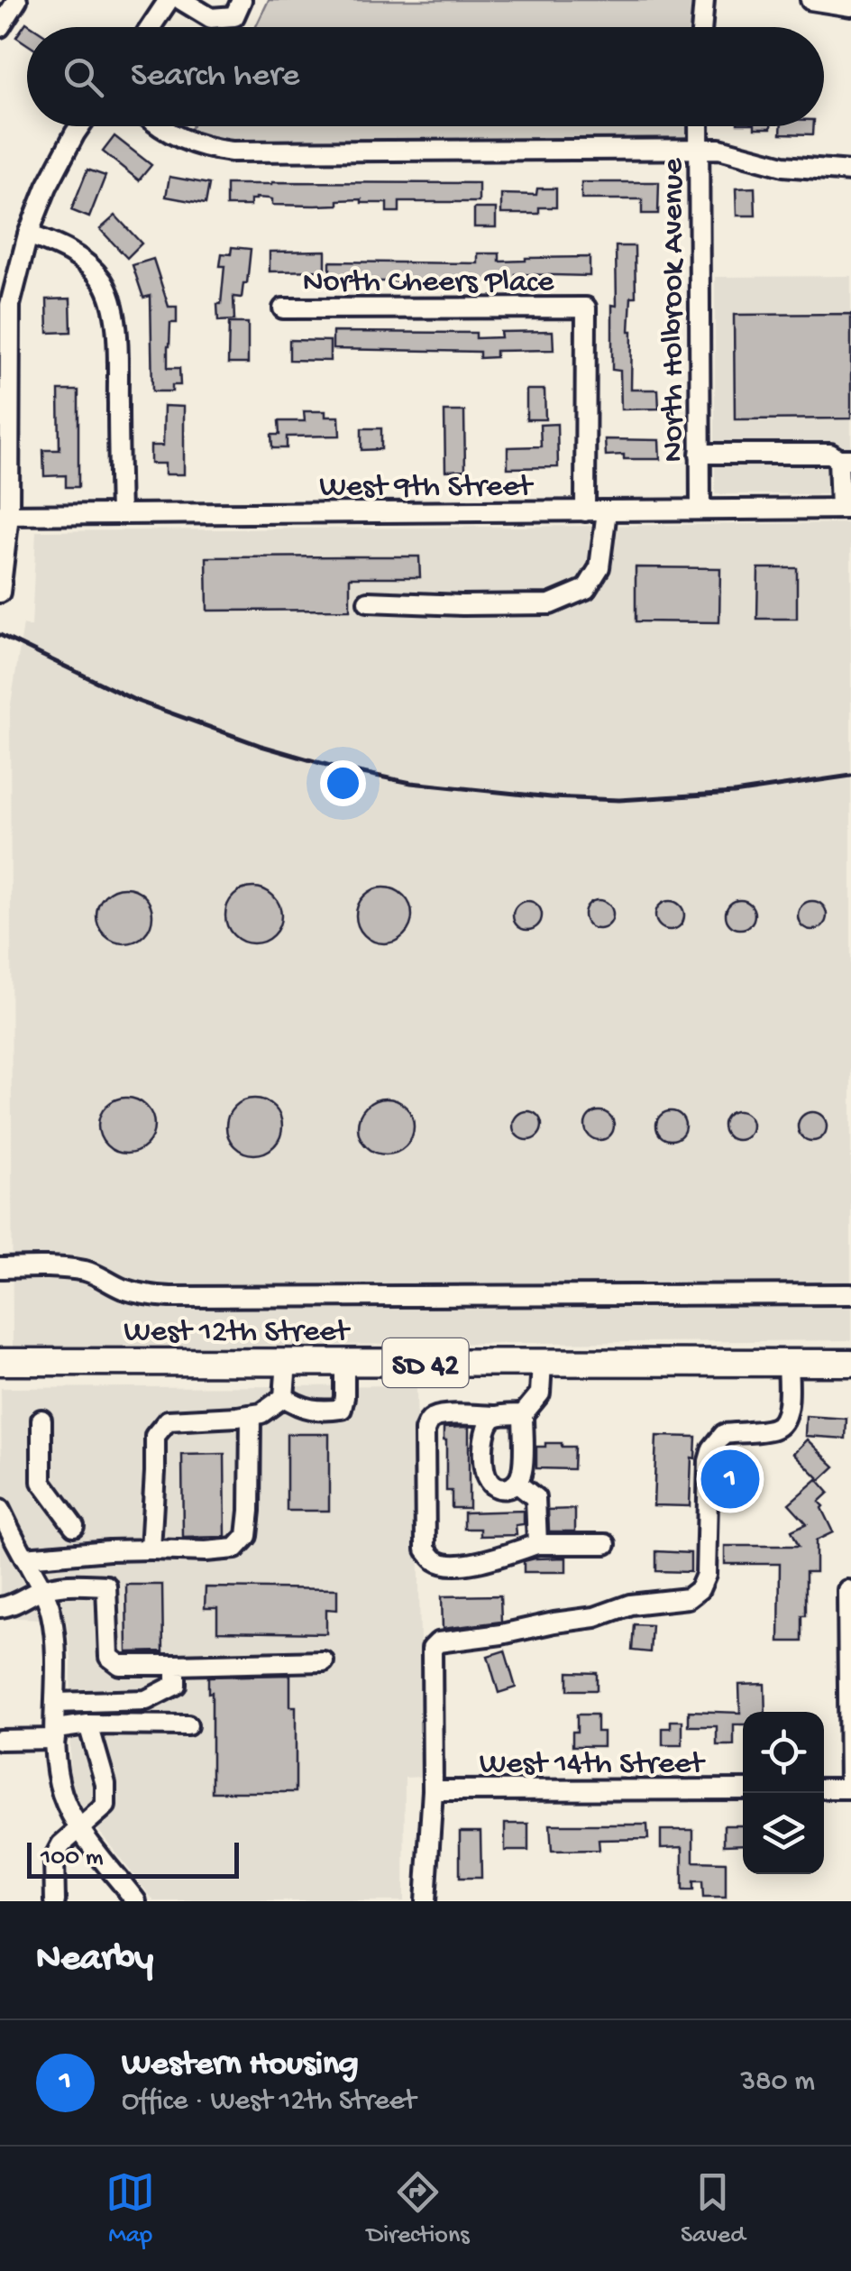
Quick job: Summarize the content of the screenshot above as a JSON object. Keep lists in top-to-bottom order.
{
  "streets": {
    "main road": ["West 12th Street", "SD 42"],
    "street": [
      "North Cheers Place",
      "North Holbrook Avenue",
      "West 9th Street",
      "West 14th Street"
    ]
  },
  "crossings": [
    ["North Cheers Place", "West 9th Street"],
    ["North Holbrook Avenue", "West 9th Street"]
  ],
  "scale_bar": "100 m",
  "page": {
    "search": "Search here",
    "pins": "1",
    "scale": "100 m",
    "heading": "Nearby",
    "list": [
      {
        "mark": "1",
        "name": "Western Housing",
        "note": "Office · West 12th Street",
        "value": "380 m"
      }
    ],
    "nav": ["Map", "Directions", "Saved"]
  }
}
